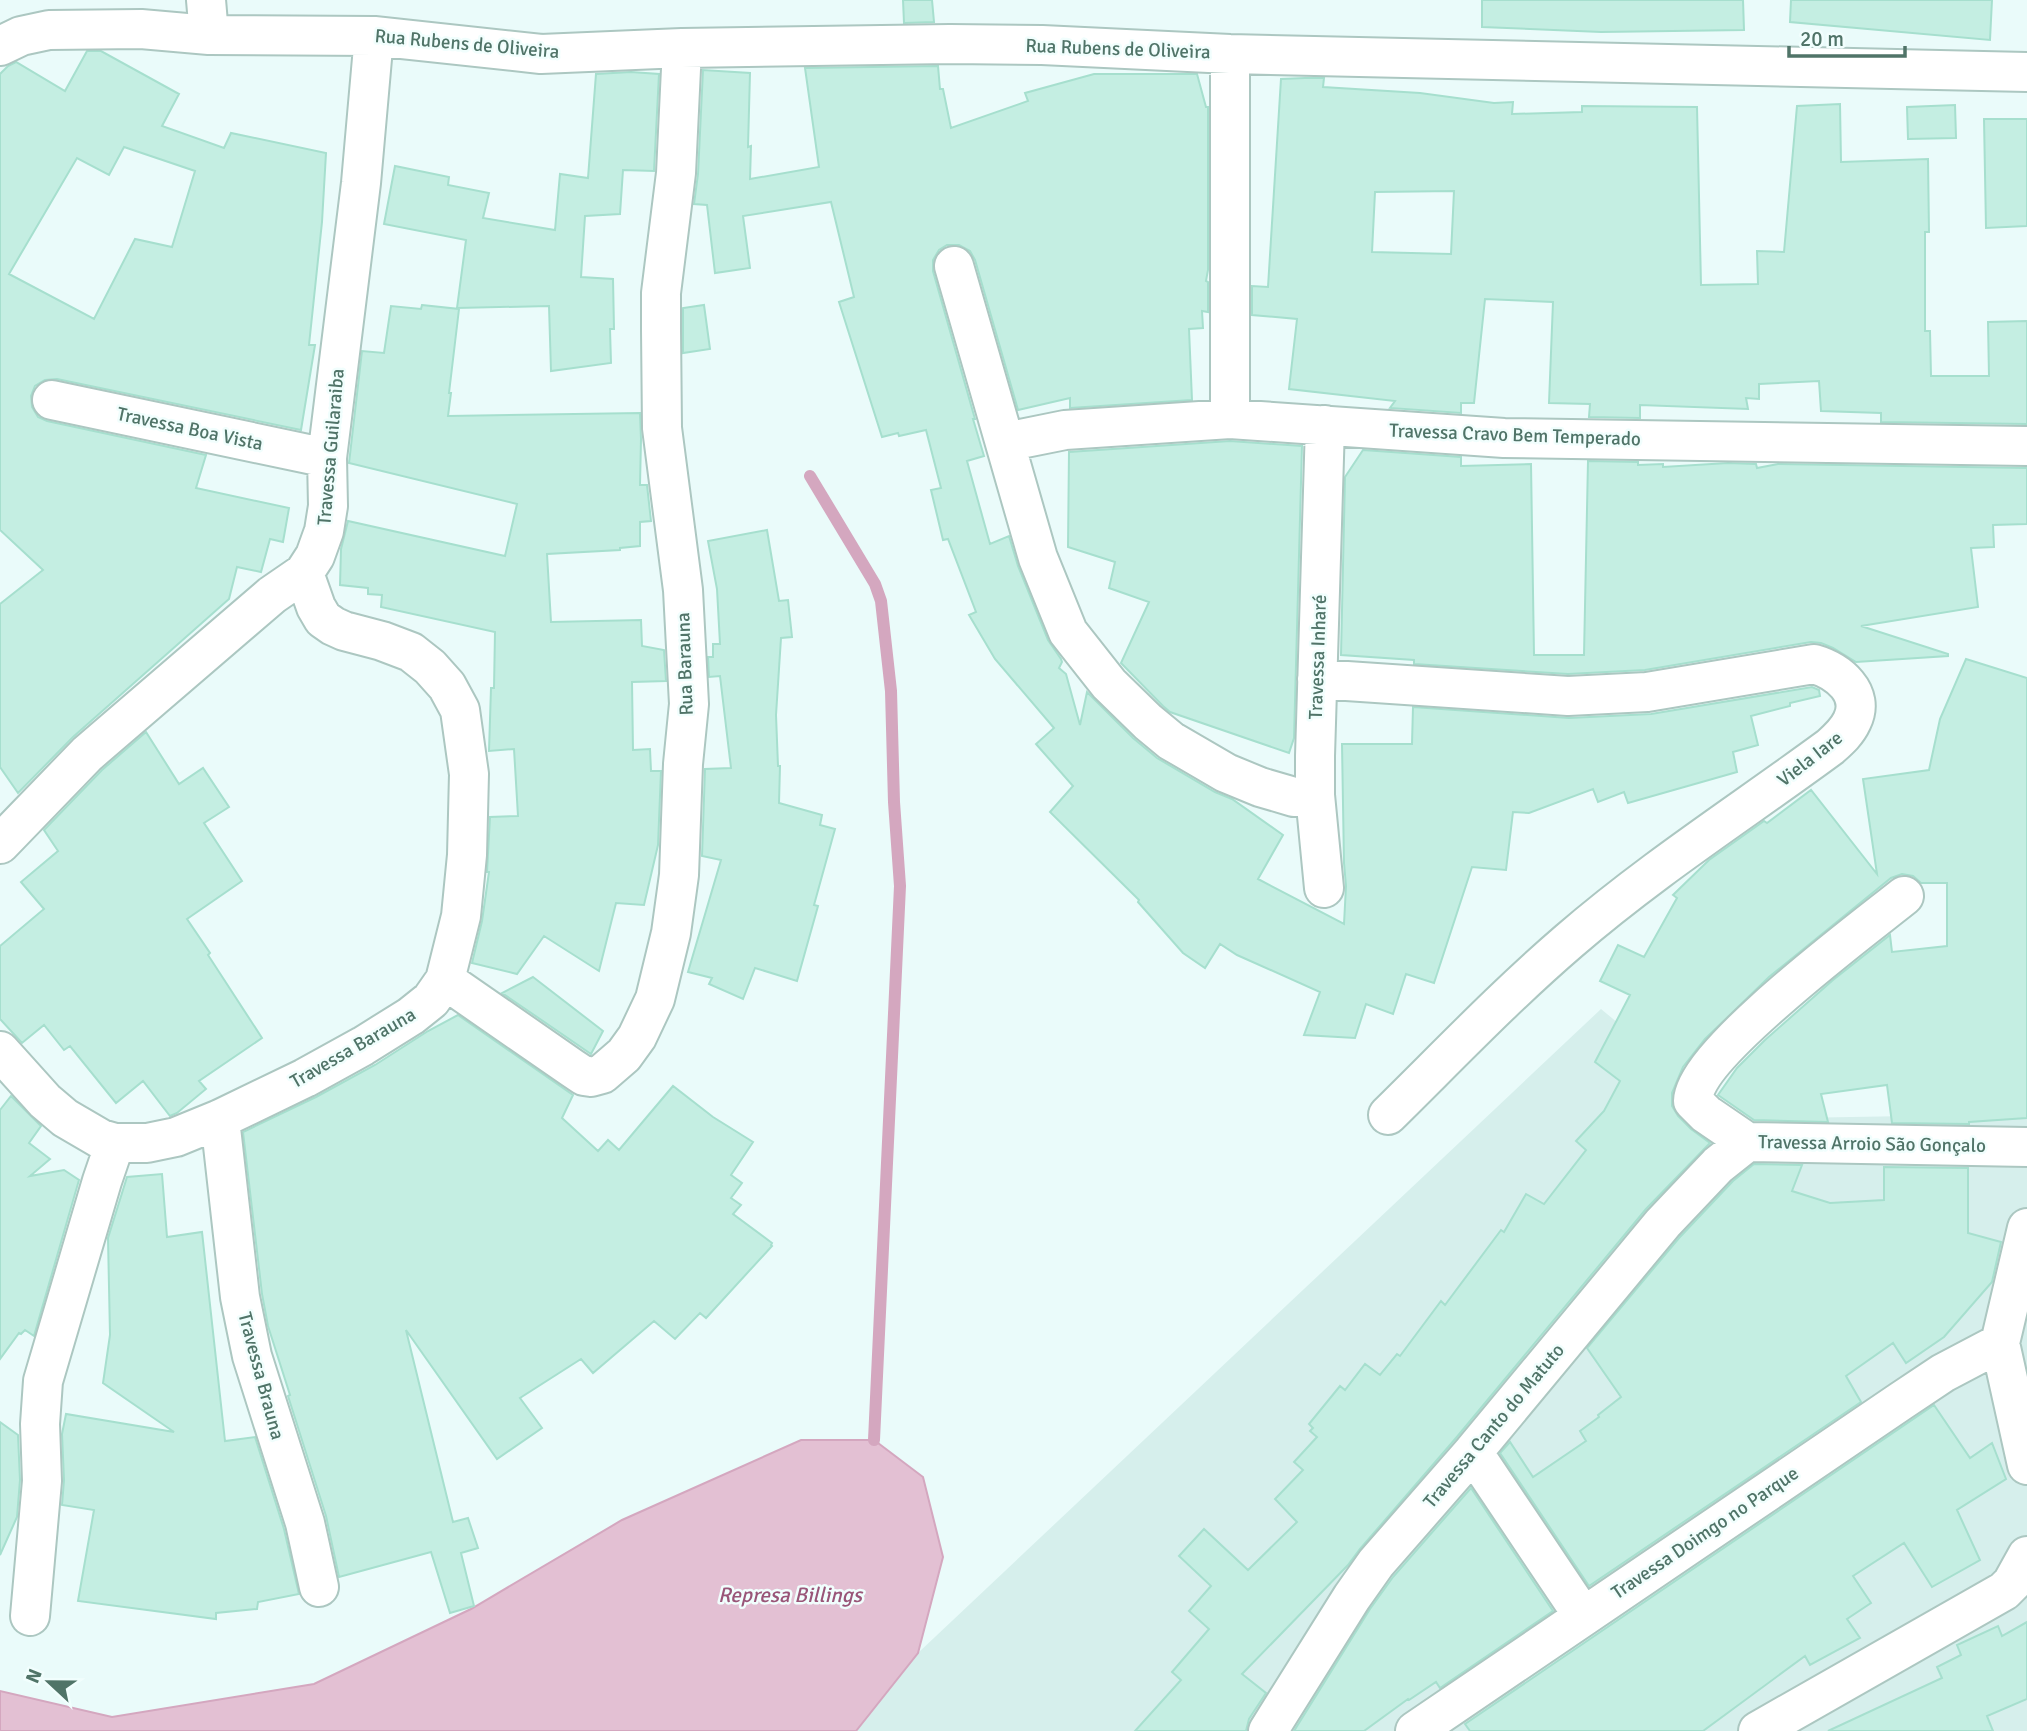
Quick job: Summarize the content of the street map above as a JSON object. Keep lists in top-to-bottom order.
{
  "streets": {
    "street": [
      "Rua Rubens de Oliveira",
      "Travessa Boa Vista",
      "Travessa Cravo Bem Temperado",
      "Travessa Guilaraiba",
      "Travessa Inharé",
      "Rua Barauna",
      "Viela Iare",
      "Travessa Barauna",
      "Travessa Arroio São Gonçalo",
      "Travessa Brauna",
      "Travessa Canto do Matuto",
      "Travessa Doimgo no Parque"
    ]
  },
  "crossings": [
    ["Rua Rubens de Oliveira", "Travessa Guilaraiba"],
    ["Rua Rubens de Oliveira", "Rua Barauna"],
    ["Travessa Boa Vista", "Travessa Guilaraiba"],
    ["Travessa Cravo Bem Temperado", "Travessa Inharé"],
    ["Travessa Guilaraiba", "Travessa Barauna"],
    ["Travessa Inharé", "Viela Iare"],
    ["Rua Barauna", "Travessa Barauna"],
    ["Travessa Barauna", "Travessa Brauna"],
    ["Travessa Arroio São Gonçalo", "Travessa Canto do Matuto"]
  ],
  "water": ["Represa Billings"],
  "scale_bar": "20 m",
  "north": "left"
}
